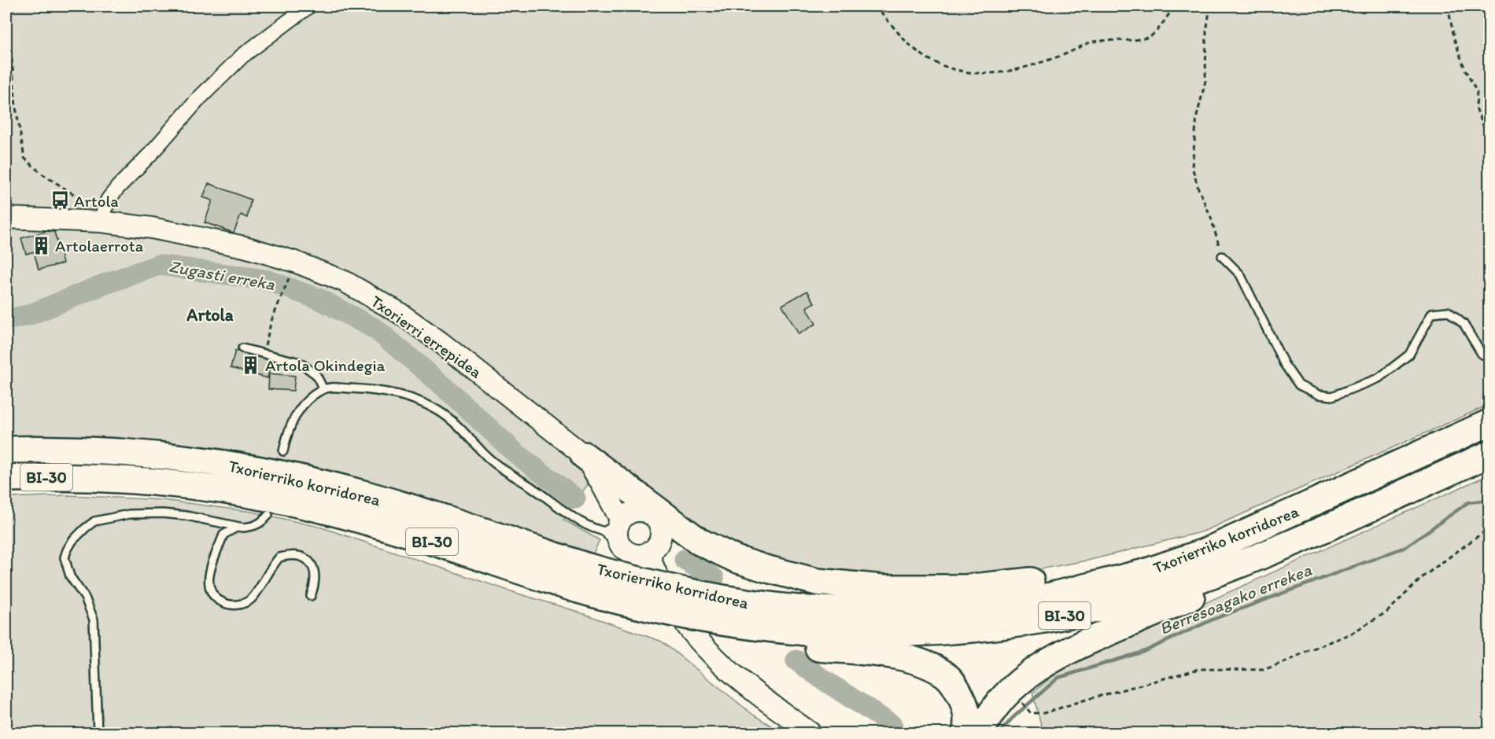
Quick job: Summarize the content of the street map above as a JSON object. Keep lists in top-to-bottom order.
{
  "streets": {
    "highway": ["BI-30", "Txorierriko korridorea"],
    "main road": ["Txorierri errepidea"]
  },
  "districts": ["Artola"],
  "water": ["Zugasti erreka", "Berresoagako errekea"],
  "places": {
    "bus stop": ["Artola"],
    "building": ["Artolaerrota", "Artola Okindegia"]
  }
}
